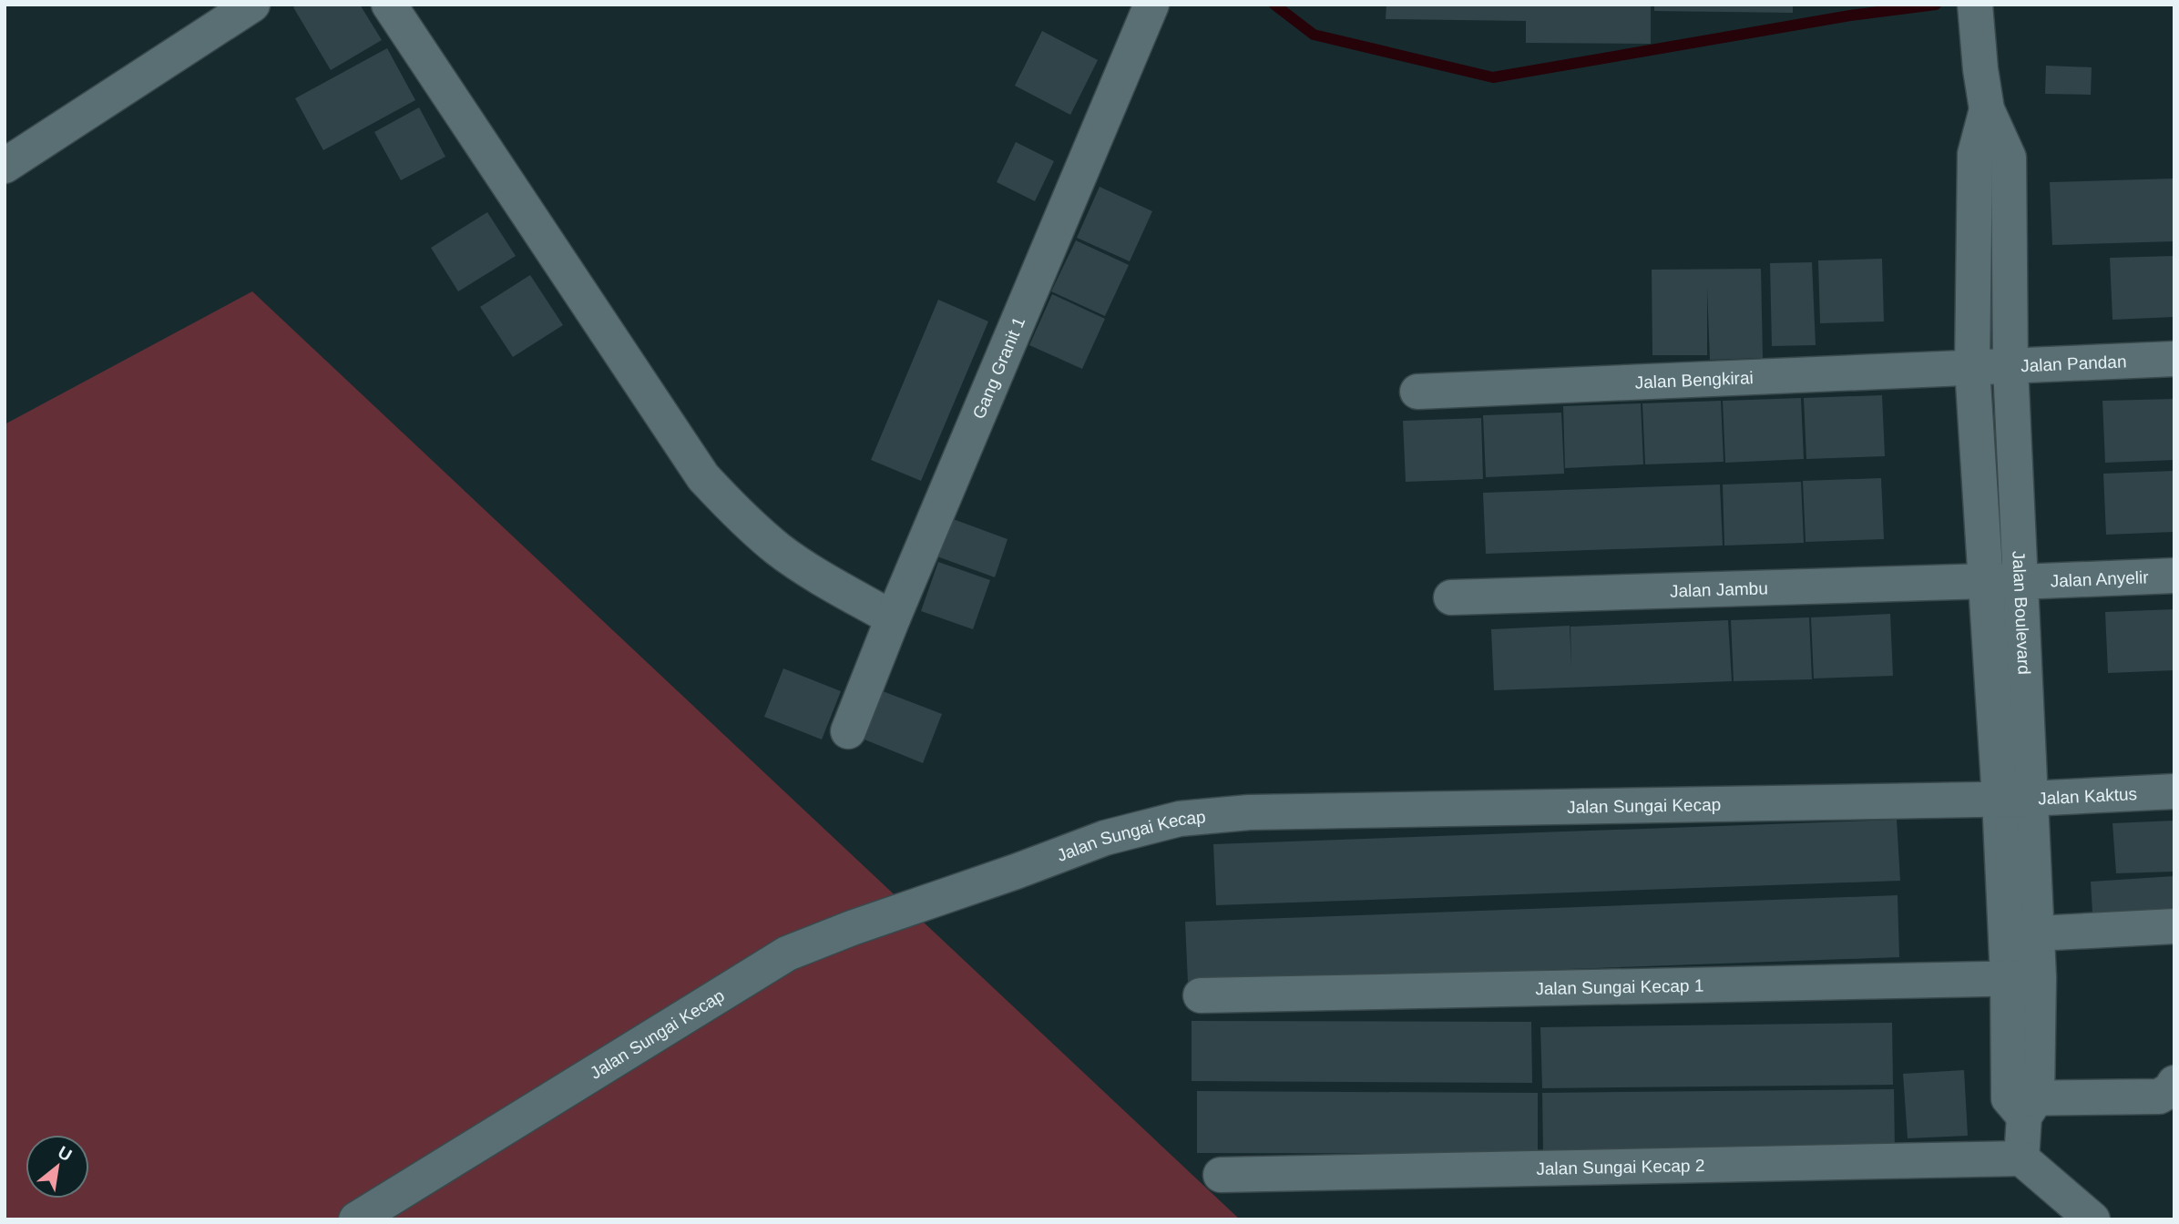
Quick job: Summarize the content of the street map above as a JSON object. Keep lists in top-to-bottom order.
{
  "streets": {
    "street": [
      "Jalan Pandan",
      "Gang Granit 1",
      "Jalan Bengkirai",
      "Jalan Anyelir",
      "Jalan Jambu",
      "Jalan Boulevard",
      "Jalan Kaktus",
      "Jalan Sungai Kecap",
      "Jalan Sungai Kecap 1",
      "Jalan Sungai Kecap 2"
    ]
  },
  "crossings": [
    ["Jalan Pandan", "Jalan Bengkirai"],
    ["Jalan Pandan", "Jalan Boulevard"],
    ["Jalan Bengkirai", "Jalan Boulevard"],
    ["Jalan Anyelir", "Jalan Jambu"],
    ["Jalan Anyelir", "Jalan Boulevard"],
    ["Jalan Jambu", "Jalan Boulevard"],
    ["Jalan Boulevard", "Jalan Kaktus"],
    ["Jalan Boulevard", "Jalan Sungai Kecap"],
    ["Jalan Boulevard", "Jalan Sungai Kecap 1"],
    ["Jalan Boulevard", "Jalan Sungai Kecap 2"],
    ["Jalan Kaktus", "Jalan Sungai Kecap"]
  ],
  "north": "top right"
}
